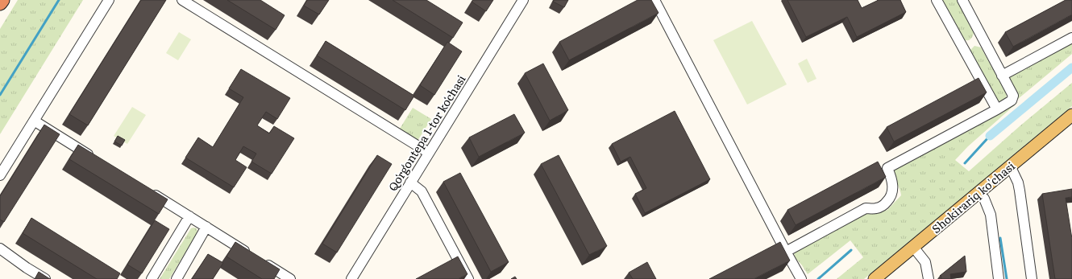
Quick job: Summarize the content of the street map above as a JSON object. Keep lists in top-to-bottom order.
{
  "streets": {
    "main road": ["Shokirariq ko'chasi"],
    "street": ["Qoʻrgʻontepa 1-tor koʻchasi"]
  }
}
